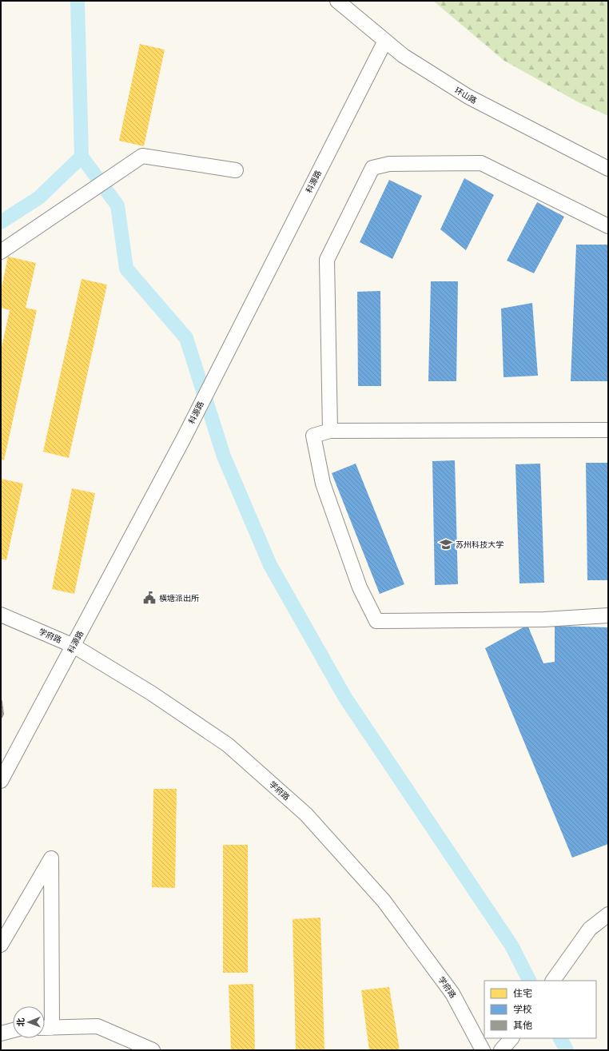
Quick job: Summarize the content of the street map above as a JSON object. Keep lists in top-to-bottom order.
{
  "streets": {
    "street": ["环山路", "科源路", "学府路"]
  },
  "crossings": [
    ["环山路", "科源路"],
    ["科源路", "学府路"]
  ],
  "places": {
    "school or university": ["苏州科技大学"],
    "public building": ["横塘派出所"]
  },
  "legend": ["住宅", "学校", "其他"],
  "north": "left"
}
